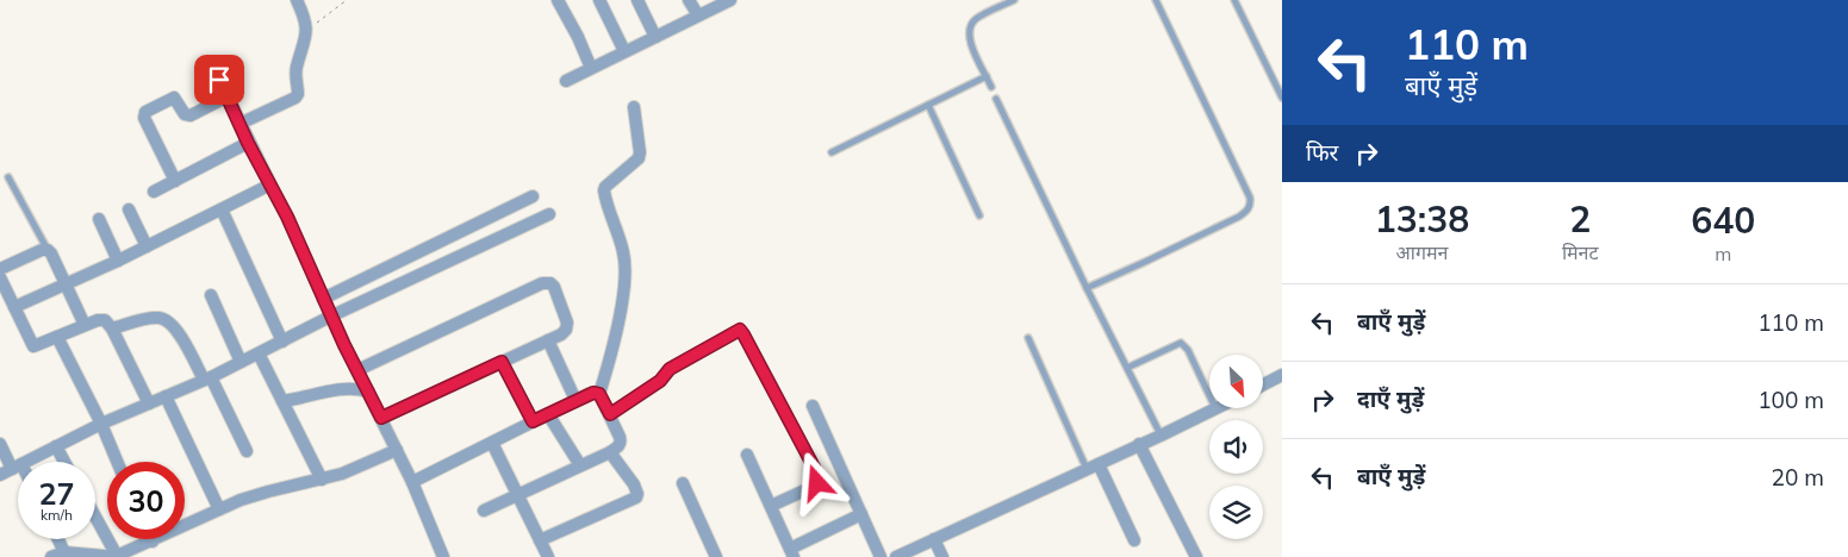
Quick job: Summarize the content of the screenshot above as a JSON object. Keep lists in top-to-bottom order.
{
  "north": "bottom right",
  "page": {
    "turn": ["110 m", "बाएँ मुड़ें"],
    "then": "फिर",
    "eta": [
      "13:38",
      "आगमन",
      "2",
      "मिनट",
      "640",
      "m"
    ],
    "list": [
      {
        "name": "बाएँ मुड़ें",
        "value": "110 m"
      },
      {
        "name": "दाएँ मुड़ें",
        "value": "100 m"
      },
      {
        "name": "बाएँ मुड़ें",
        "value": "20 m"
      }
    ],
    "speed": "27 km/h",
    "limit": "30"
  }
}
